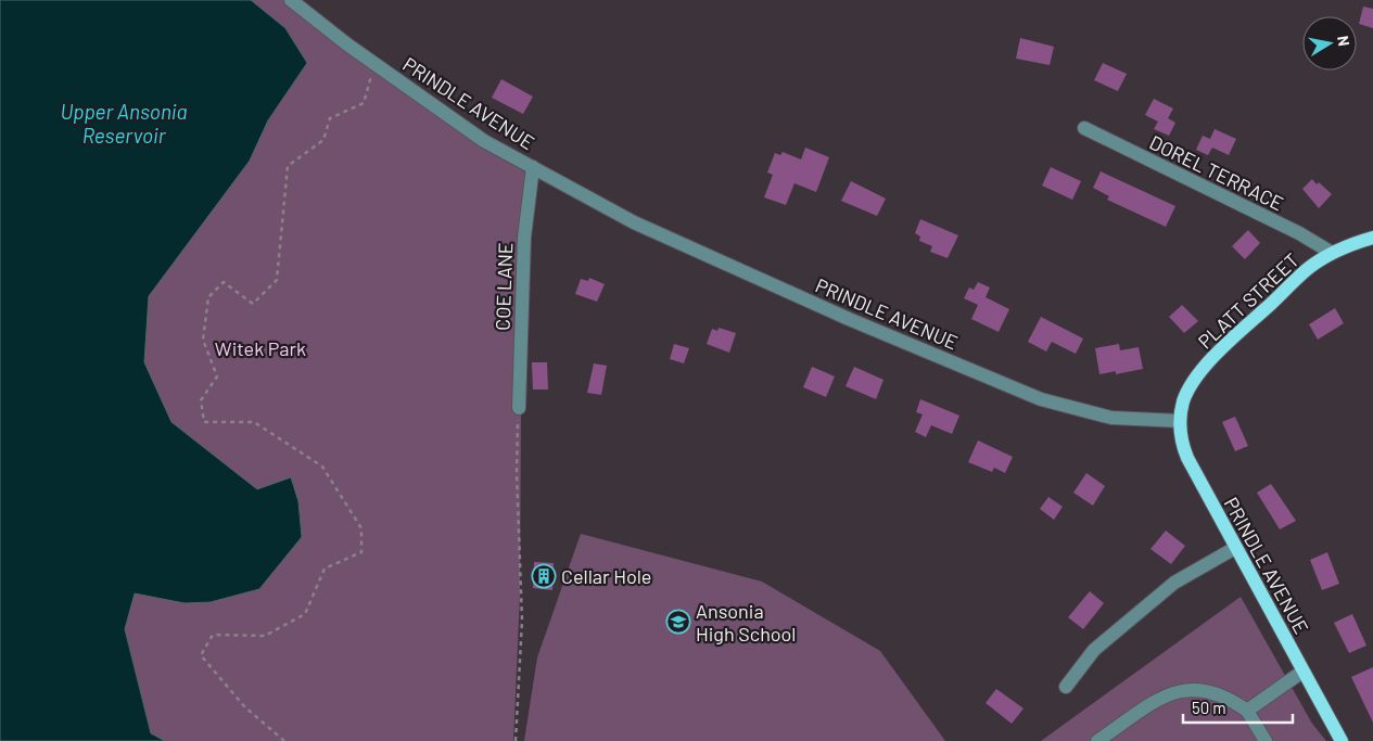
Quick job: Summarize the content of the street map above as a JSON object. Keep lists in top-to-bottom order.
{
  "streets": {
    "main road": ["PRINDLE AVENUE", "PLATT STREET"],
    "street": ["DOREL TERRACE", "COE LANE"]
  },
  "crossings": [
    ["PRINDLE AVENUE", "COE LANE"],
    ["PRINDLE AVENUE", "PLATT STREET"],
    ["DOREL TERRACE", "PLATT STREET"]
  ],
  "water": ["Upper Ansonia Reservoir"],
  "parks": ["Witek Park"],
  "places": {
    "building": ["Cellar Hole"],
    "school or university": ["Ansonia High School"]
  },
  "scale_bar": "50 m",
  "north": "right"
}
